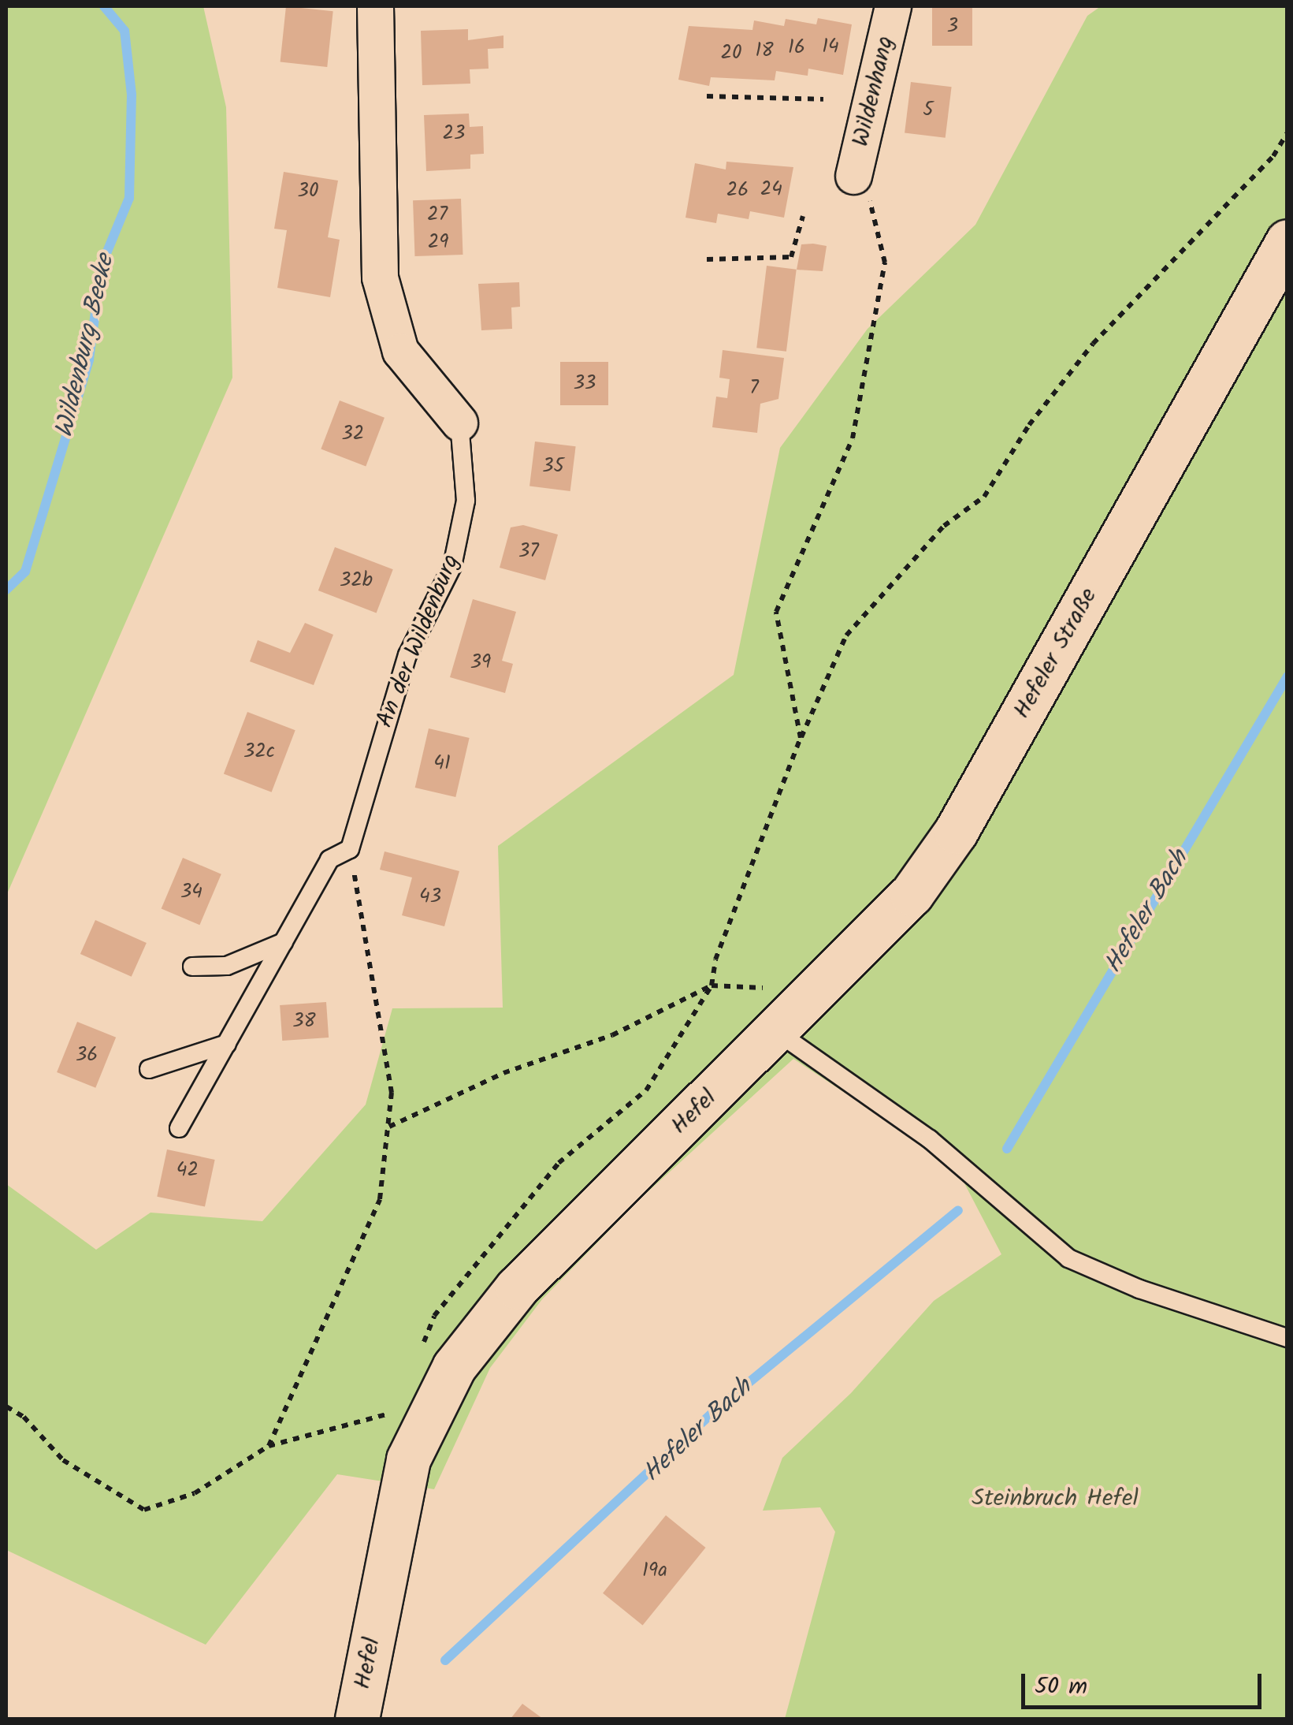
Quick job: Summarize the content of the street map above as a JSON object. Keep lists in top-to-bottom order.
{
  "streets": {
    "main road": ["Hefeler Straße", "Hefel"],
    "street": ["Wildenhang", "An der Wildenburg"]
  },
  "crossings": [
    ["Hefeler Straße", "Hefel"]
  ],
  "water": ["Wildenburg Beeke", "Hefeler Bach"],
  "parks": ["Steinbruch Hefel"],
  "house_numbers": [
    "3",
    "14",
    "16",
    "18",
    "20",
    "5",
    "23",
    "24",
    "26",
    "30",
    "27",
    "29",
    "33",
    "7",
    "32",
    "35",
    "37",
    "32b",
    "39",
    "32c",
    "41",
    "34",
    "43",
    "38",
    "36",
    "42",
    "19a"
  ],
  "scale_bar": "50 m"
}
